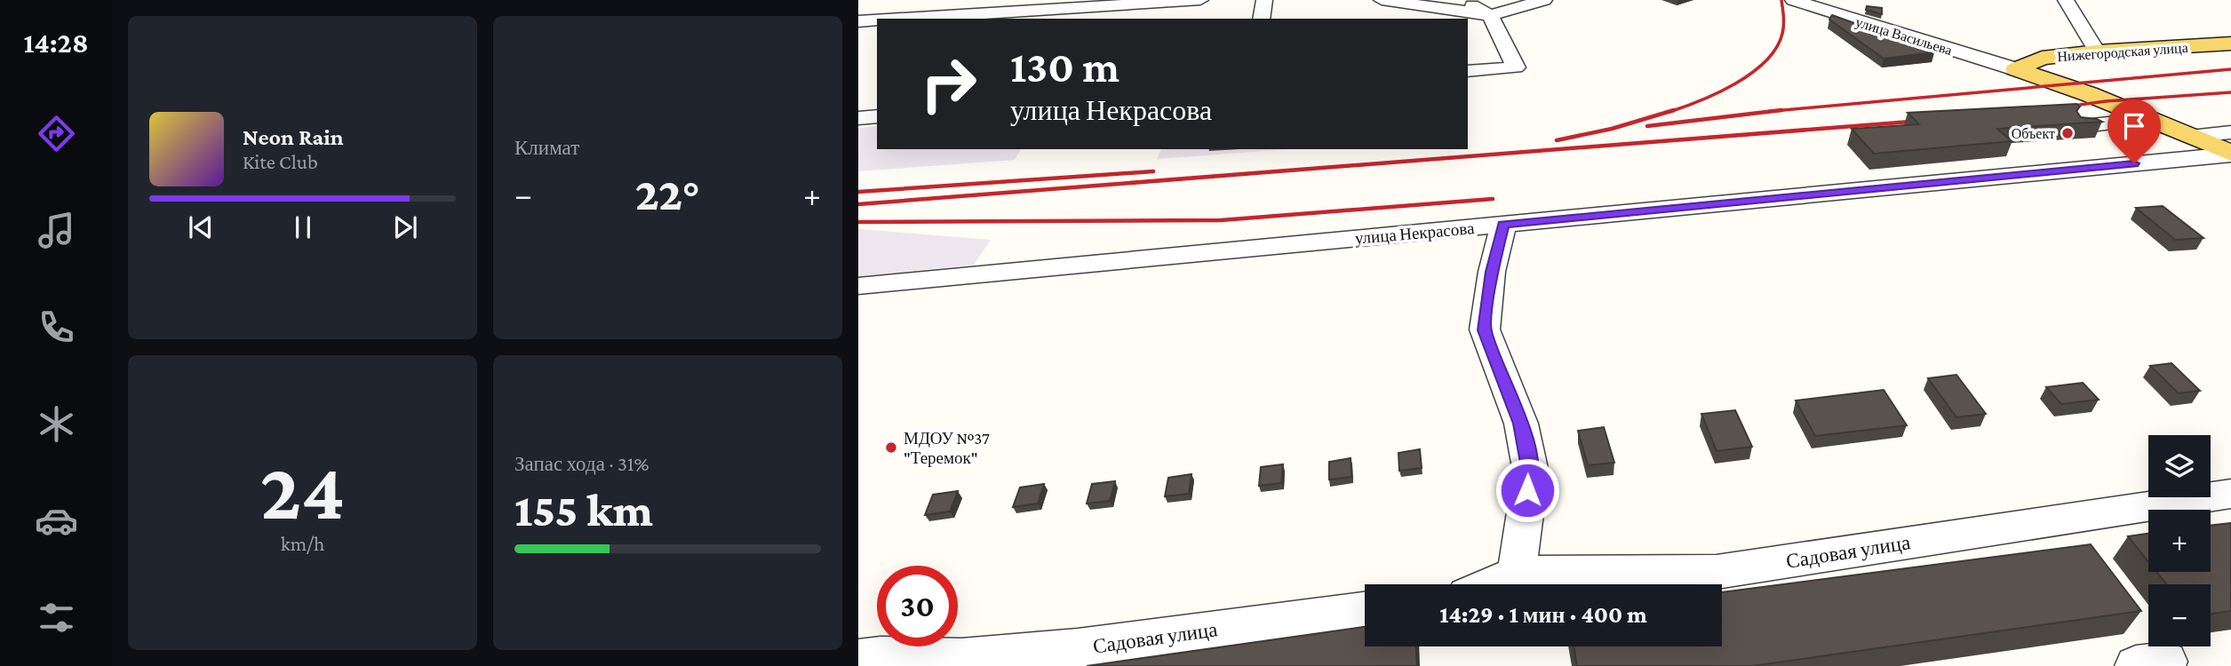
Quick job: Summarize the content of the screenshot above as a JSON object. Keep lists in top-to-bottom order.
{
  "streets": {
    "main road": ["Нижегородская улица"],
    "street": ["улица Васильева", "улица Некрасова", "Садовая улица"]
  },
  "crossings": [
    ["улица Васильева", "Нижегородская улица"]
  ],
  "places": ["Объект", "МДОУ №37 \"Теремок\""],
  "page": {
    "tabs": "14:28",
    "tile": [
      "Климат",
      ["24", "km/h"],
      ["Запас хода · 31%", "155 km"]
    ],
    "turn": ["130 m", "улица Некрасова"],
    "song": ["Neon Rain", "Kite Club"],
    "heat": ["−", "22°", "+"],
    "map_buttons": ["+", "−"],
    "limit": "30",
    "trip": "14:29 · 1 мин · 400 m"
  }
}
